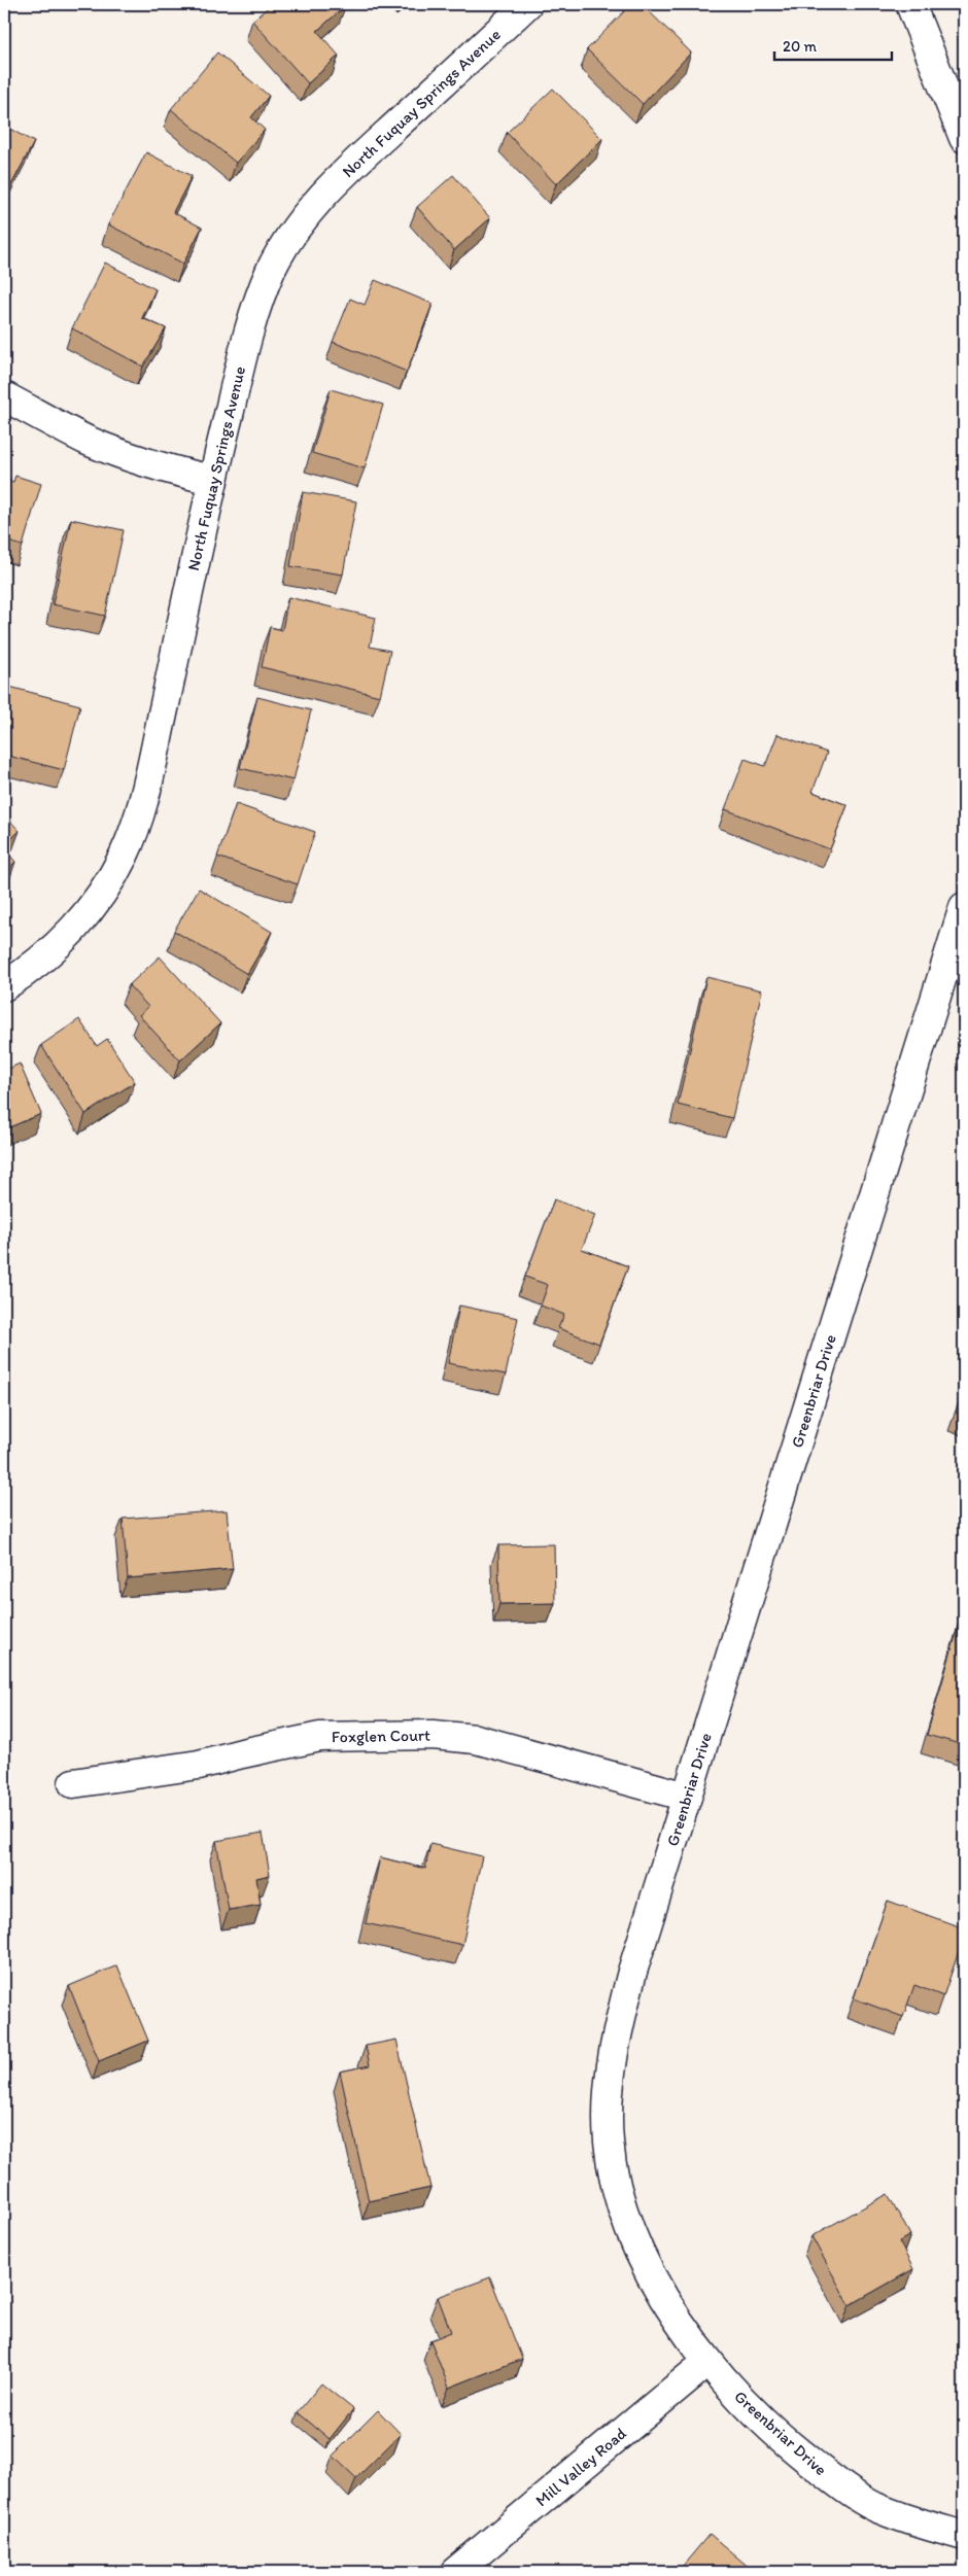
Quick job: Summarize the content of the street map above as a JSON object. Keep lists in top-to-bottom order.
{
  "streets": {
    "street": [
      "North Fuquay Springs Avenue",
      "Greenbriar Drive",
      "Foxglen Court",
      "Mill Valley Road"
    ]
  },
  "crossings": [
    ["Greenbriar Drive", "Foxglen Court"],
    ["Greenbriar Drive", "Mill Valley Road"]
  ],
  "scale_bar": "20 m"
}
